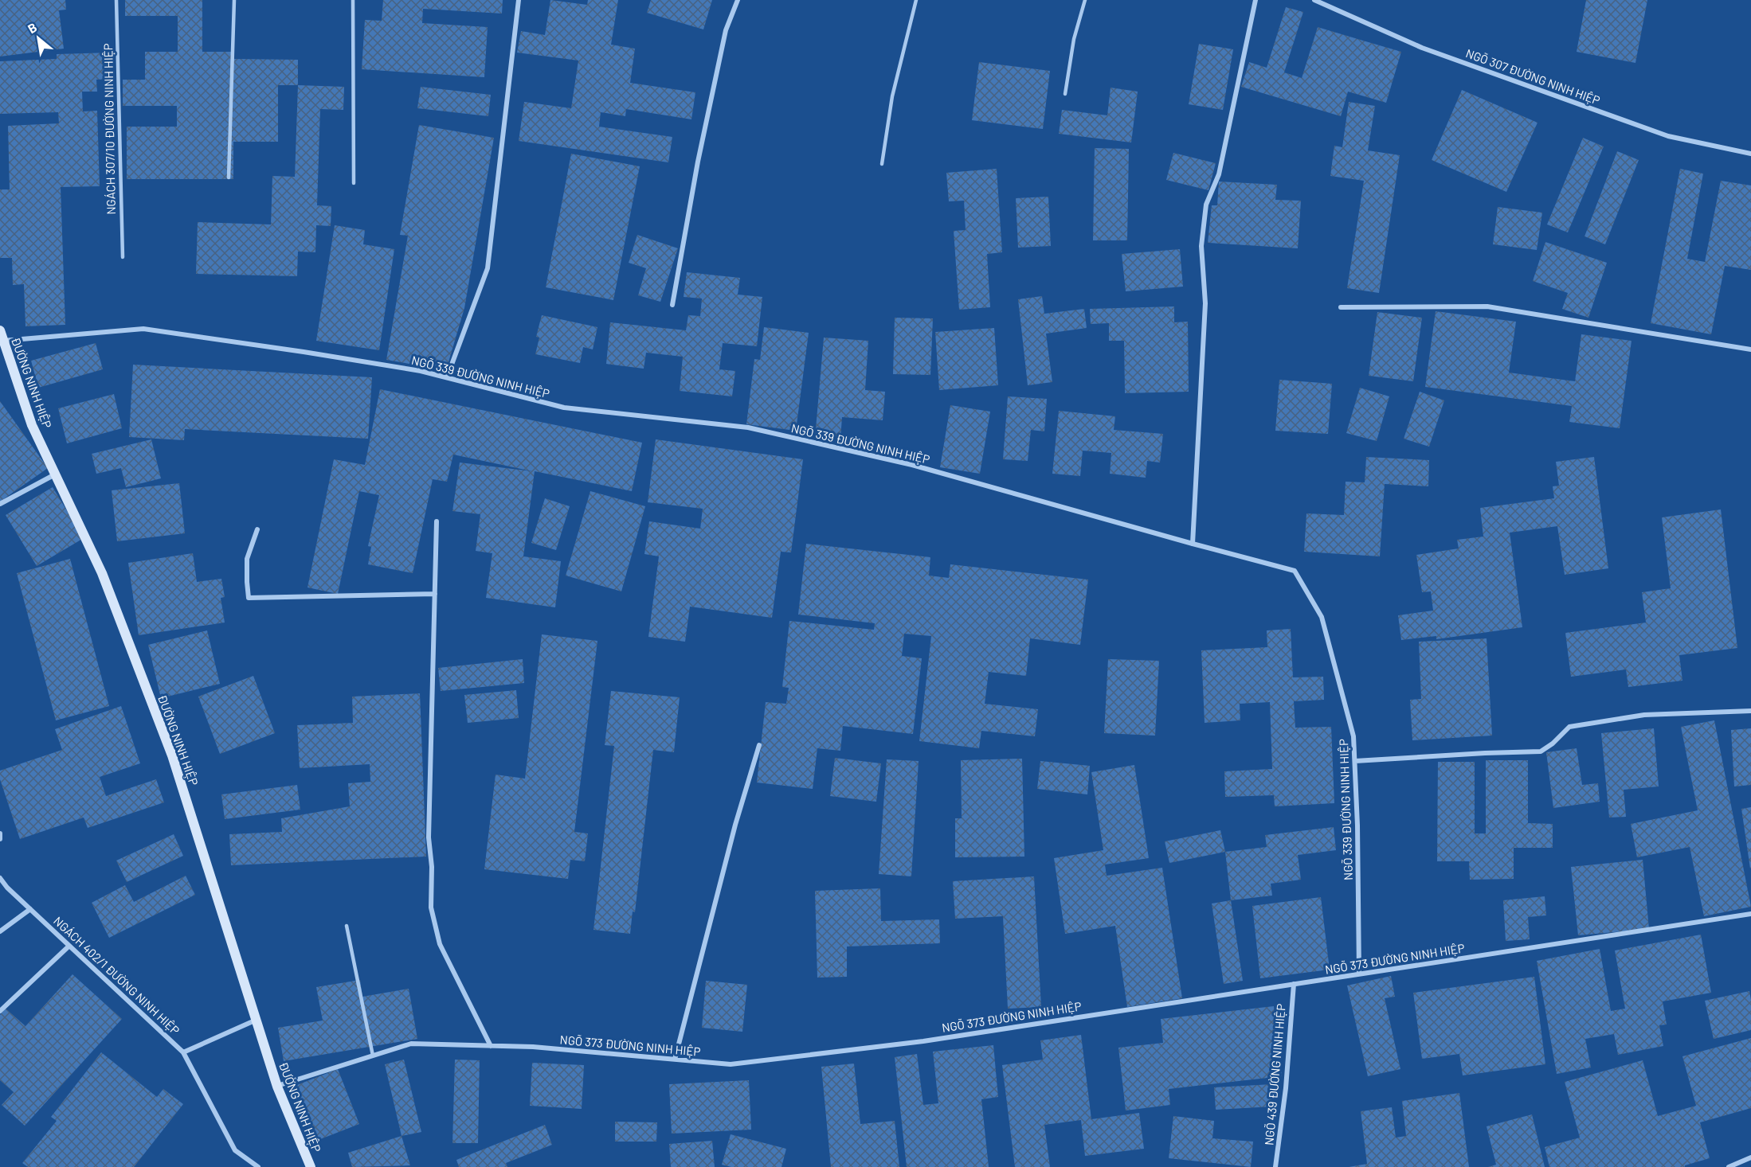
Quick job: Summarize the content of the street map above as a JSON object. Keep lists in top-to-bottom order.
{
  "streets": {
    "main road": ["ĐƯỜNG NINH HIỆP"],
    "street": [
      "NGÕ 307 ĐƯỜNG NINH HIỆP",
      "NGÕ 339 ĐƯỜNG NINH HIỆP",
      "NGÕ 373 ĐƯỜNG NINH HIỆP",
      "NGÁCH 402/1 ĐƯỜNG NINH HIỆP",
      "NGÕ 439 ĐƯỜNG NINH HIỆP"
    ],
    "lane": ["NGÁCH 307/10 ĐƯỜNG NINH HIỆP"]
  },
  "crossings": [
    ["NGÕ 339 ĐƯỜNG NINH HIỆP", "ĐƯỜNG NINH HIỆP"],
    ["NGÕ 339 ĐƯỜNG NINH HIỆP", "NGÕ 373 ĐƯỜNG NINH HIỆP"],
    ["ĐƯỜNG NINH HIỆP", "NGÕ 373 ĐƯỜNG NINH HIỆP"],
    ["ĐƯỜNG NINH HIỆP", "NGÁCH 402/1 ĐƯỜNG NINH HIỆP"],
    ["NGÕ 373 ĐƯỜNG NINH HIỆP", "NGÕ 439 ĐƯỜNG NINH HIỆP"]
  ],
  "north": "top left"
}
